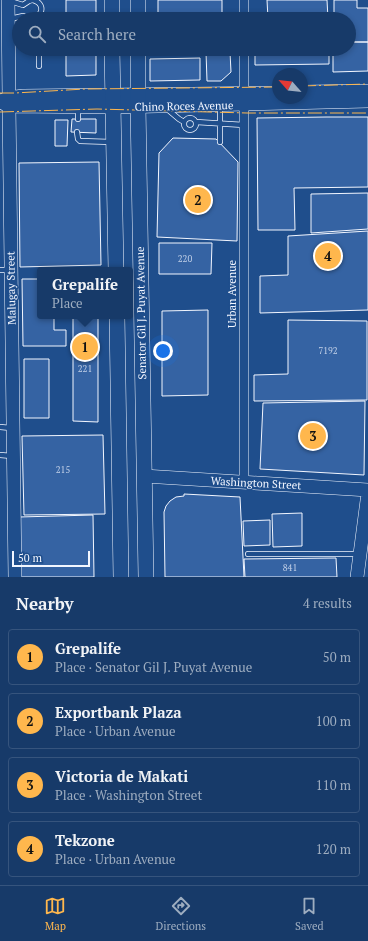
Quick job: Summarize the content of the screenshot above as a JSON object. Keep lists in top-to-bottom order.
{
  "streets": {
    "main road": ["Senator Gil J. Puyat Avenue"],
    "street": [
      "Chino Roces Avenue",
      "Malugay Street",
      "Urban Avenue",
      "Washington Street"
    ]
  },
  "crossings": [
    ["Chino Roces Avenue", "Malugay Street"],
    ["Chino Roces Avenue", "Urban Avenue"],
    ["Chino Roces Avenue", "Senator Gil J. Puyat Avenue"],
    ["Urban Avenue", "Washington Street"],
    ["Senator Gil J. Puyat Avenue", "Washington Street"]
  ],
  "house_numbers": [
    "220",
    "7192",
    "221",
    "215",
    "841"
  ],
  "scale_bar": "50 m",
  "north": "top left",
  "page": {
    "search": "Search here",
    "pins": [
      "2",
      "4",
      "1",
      "3"
    ],
    "popup": ["Grepalife", "Place"],
    "scale": "50 m",
    "heading": ["Nearby", "4 results"],
    "list": [
      {
        "mark": "1",
        "name": "Grepalife",
        "note": "Place · Senator Gil J. Puyat Avenue",
        "value": "50 m"
      },
      {
        "mark": "2",
        "name": "Exportbank Plaza",
        "note": "Place · Urban Avenue",
        "value": "100 m"
      },
      {
        "mark": "3",
        "name": "Victoria de Makati",
        "note": "Place · Washington Street",
        "value": "110 m"
      },
      {
        "mark": "4",
        "name": "Tekzone",
        "note": "Place · Urban Avenue",
        "value": "120 m"
      }
    ],
    "nav": ["Map", "Directions", "Saved"]
  }
}
